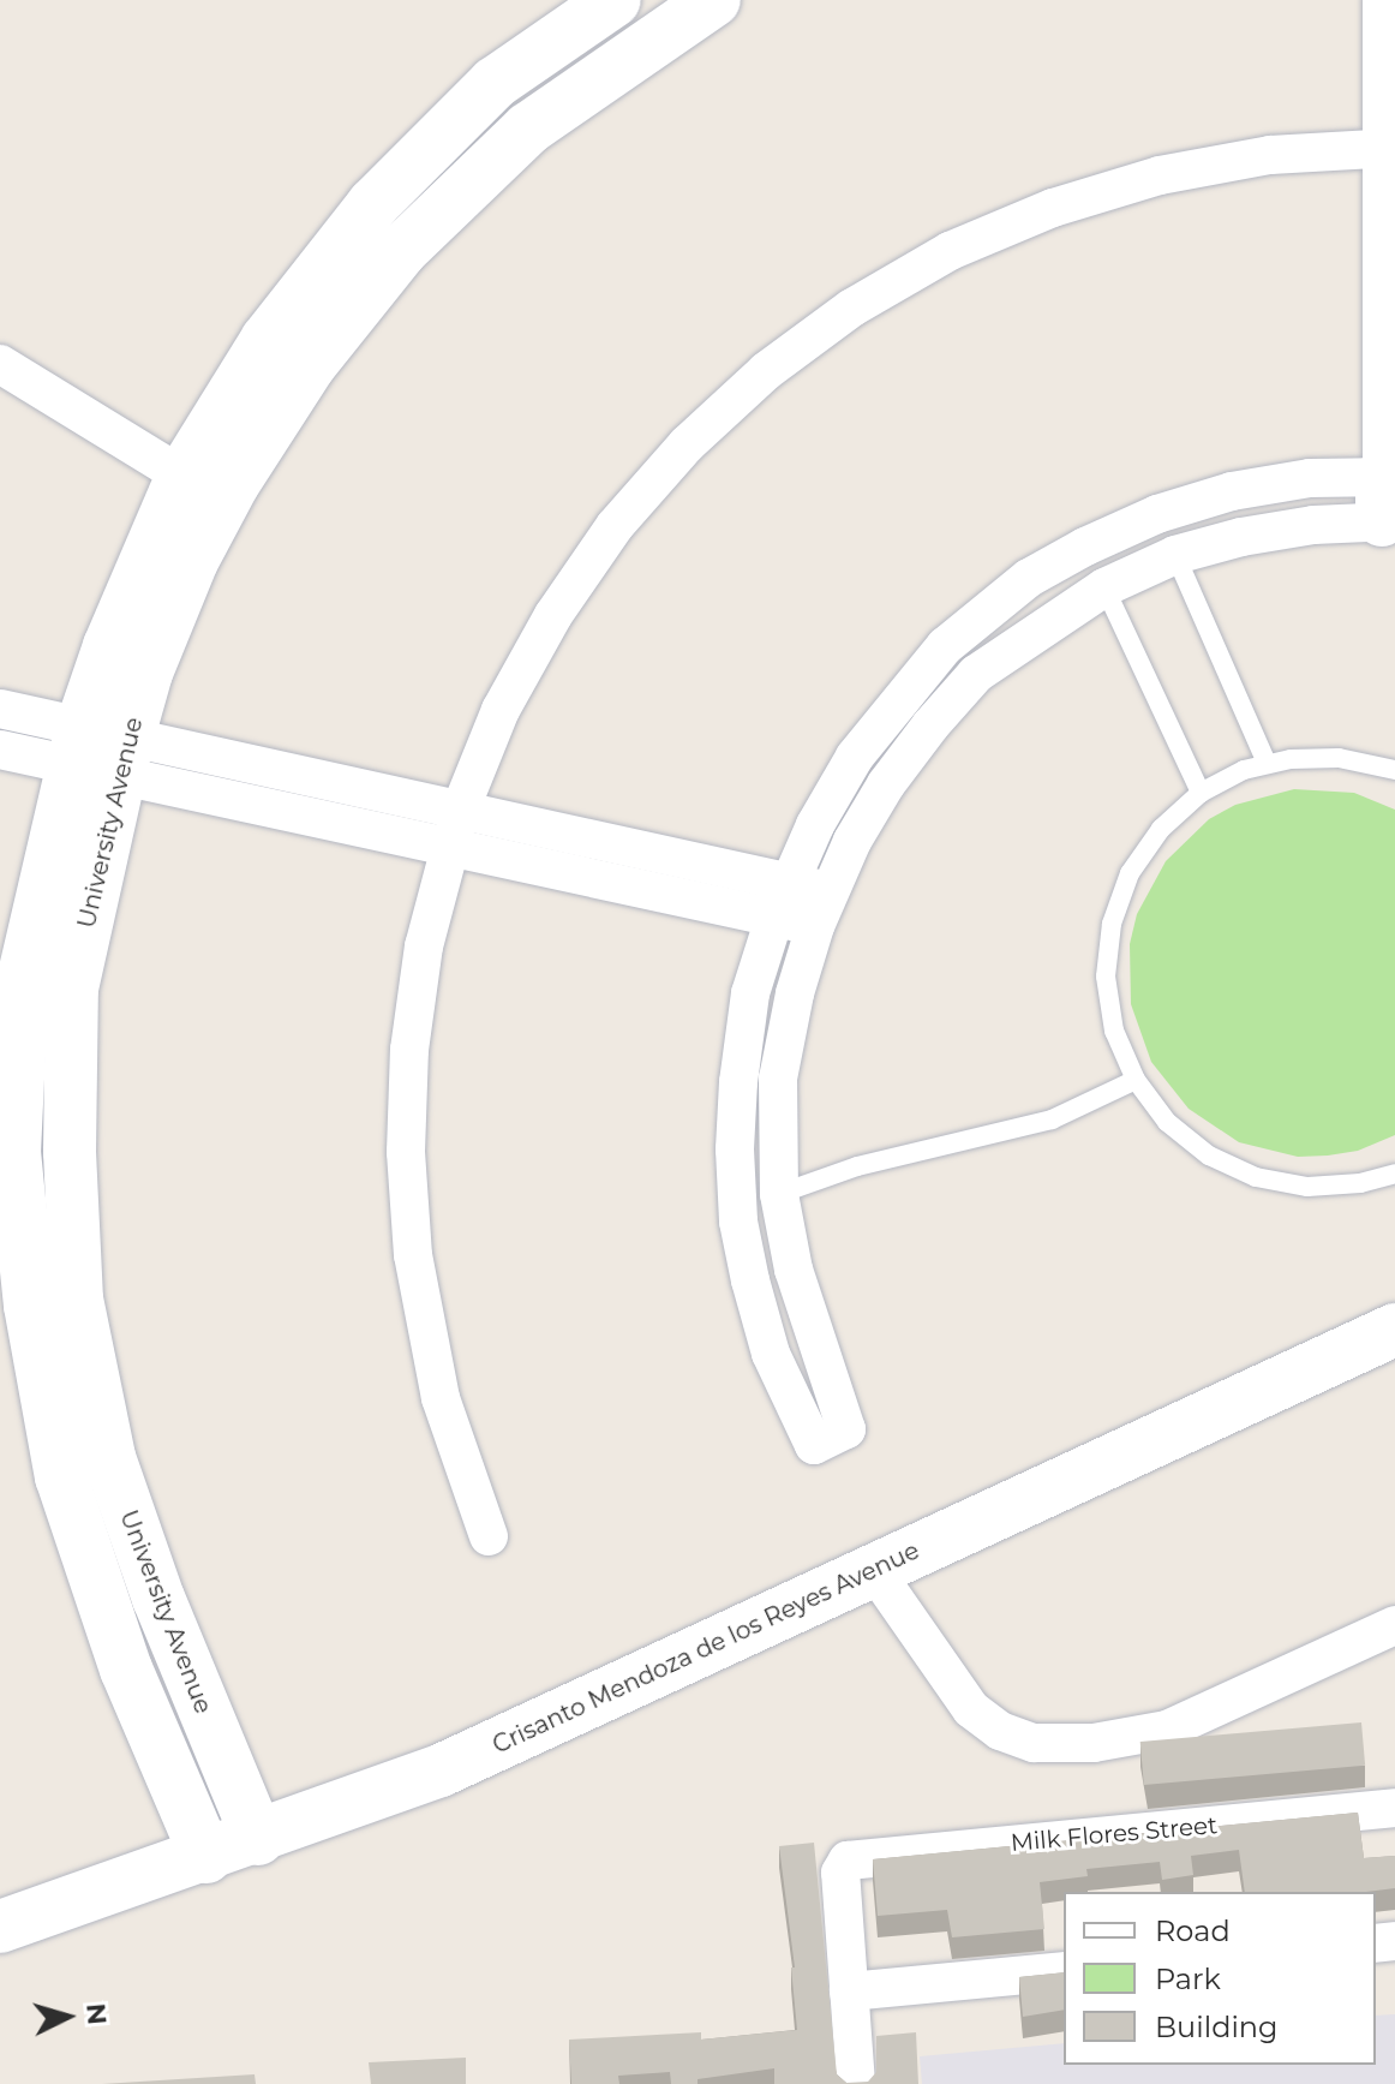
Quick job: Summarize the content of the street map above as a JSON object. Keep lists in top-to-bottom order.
{
  "streets": {
    "street": ["University Avenue", "Crisanto Mendoza de los Reyes Avenue", "Milk Flores Street"]
  },
  "crossings": [
    ["University Avenue", "Crisanto Mendoza de los Reyes Avenue"]
  ],
  "legend": ["Road", "Park", "Building"],
  "north": "right"
}
